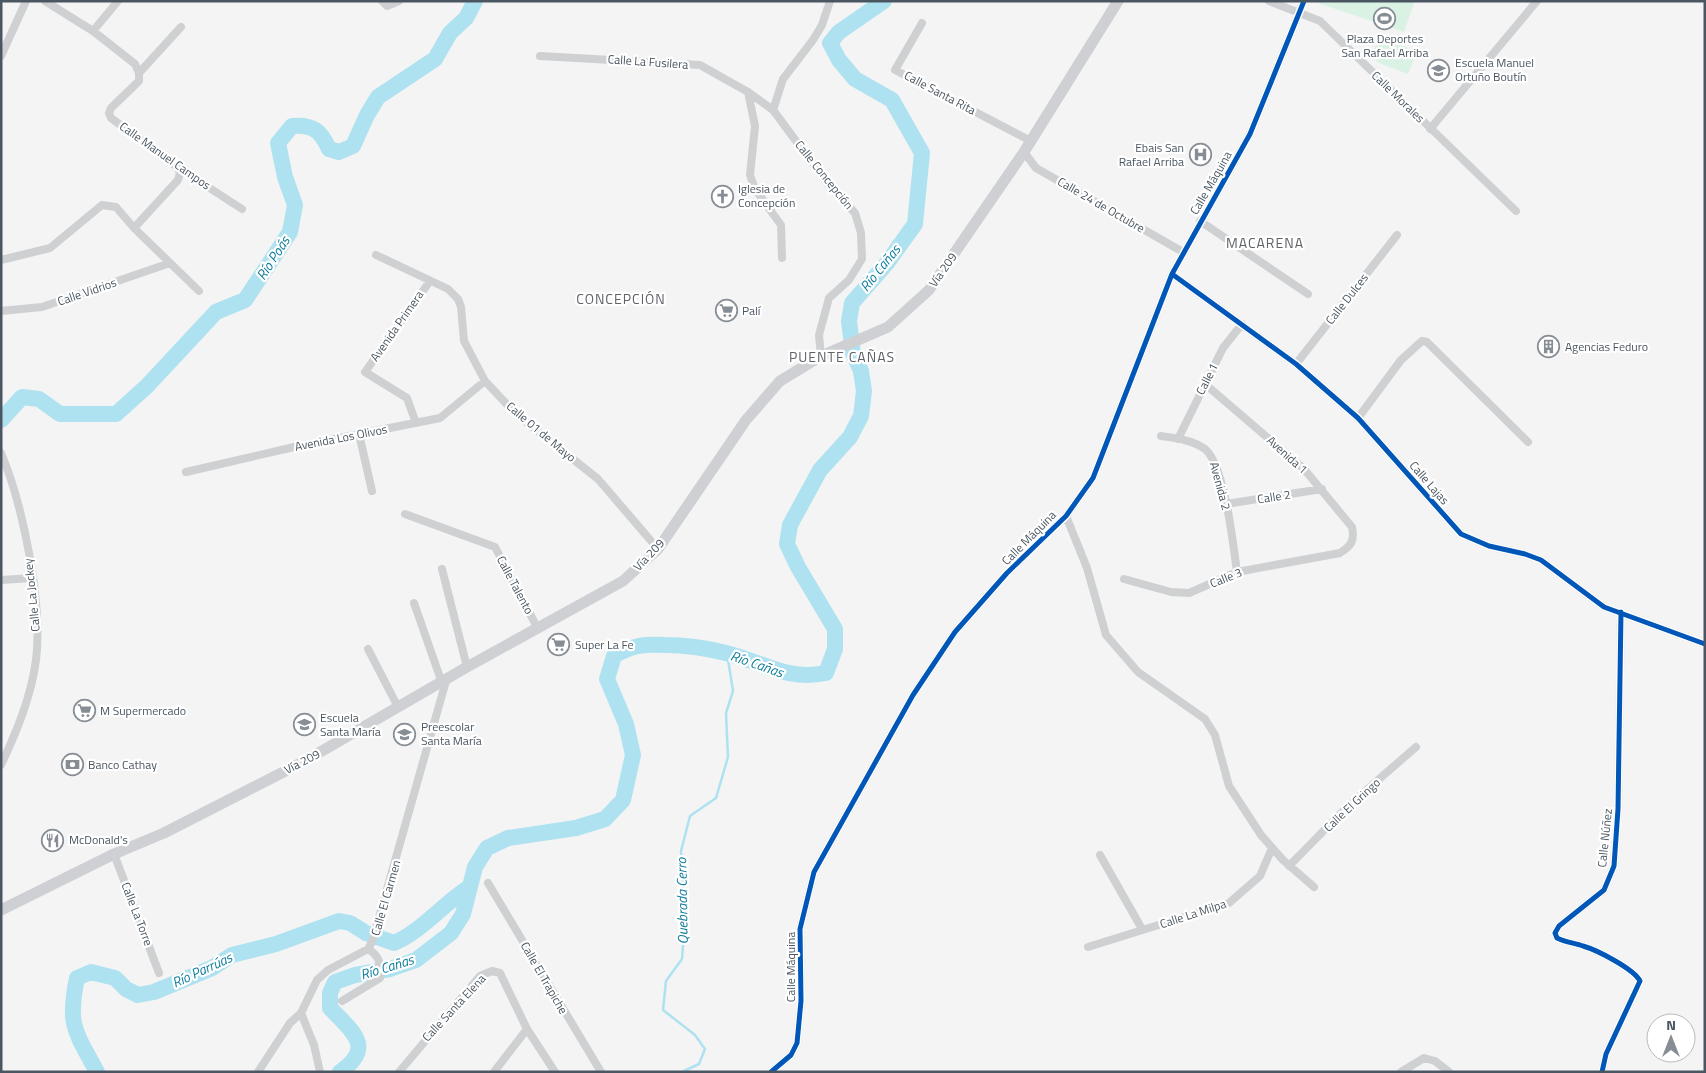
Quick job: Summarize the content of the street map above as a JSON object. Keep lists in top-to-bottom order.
{
  "streets": {
    "main road": ["Vía 209"],
    "street": [
      "Calle La Fusilera",
      "Calle Santa Rita",
      "Calle Morales",
      "Calle Manuel Campos",
      "Calle Concepción",
      "Calle Máquina",
      "Calle 24 de Octubre",
      "Calle Vidrios",
      "Calle Dulces",
      "Avenida Primera",
      "Calle 1",
      "Calle 01 de Mayo",
      "Avenida Los Olivos",
      "Avenida 1",
      "Calle Lajas",
      "Avenida 2",
      "Calle 2",
      "Calle 3",
      "Calle Talento",
      "Calle La Jockey",
      "Calle El Gringo",
      "Calle Núñez",
      "Calle El Carmen",
      "Calle La Torre",
      "Calle La Milpa",
      "Calle El Trapiche",
      "Calle Santa Elena"
    ]
  },
  "crossings": [
    ["Calle La Fusilera", "Calle Concepción"],
    ["Calle Santa Rita", "Vía 209"],
    ["Calle Morales", "Calle Máquina"],
    ["Calle Concepción", "Vía 209"],
    ["Calle Máquina", "Calle 24 de Octubre"],
    ["Calle Máquina", "Calle Lajas"],
    ["Calle 24 de Octubre", "Vía 209"],
    ["Vía 209", "Calle 01 de Mayo"],
    ["Vía 209", "Calle Talento"],
    ["Vía 209", "Calle El Carmen"],
    ["Vía 209", "Calle La Torre"],
    ["Calle Dulces", "Calle Lajas"],
    ["Avenida Primera", "Calle 01 de Mayo"],
    ["Avenida Primera", "Avenida Los Olivos"],
    ["Calle 1", "Avenida 1"],
    ["Calle 1", "Calle Lajas"],
    ["Calle 1", "Avenida 2"],
    ["Calle 01 de Mayo", "Avenida Los Olivos"],
    ["Avenida 1", "Calle 2"],
    ["Avenida 1", "Calle 3"],
    ["Calle Lajas", "Calle Núñez"],
    ["Avenida 2", "Calle 2"],
    ["Avenida 2", "Calle 3"]
  ],
  "districts": ["MACARENA", "CONCEPCIÓN", "PUENTE CAÑAS"],
  "water": [
    "Río Poás",
    "Río Cañas",
    "Quebrada Cerro",
    "Río Parrúas"
  ],
  "places": {
    "sports": ["Plaza Deportes San Rafael Arriba"],
    "school or university": ["Escuela Manuel Ortuño Boutín", "Escuela Santa María", "Preescolar Santa María"],
    "hospital": ["Ebais San Rafael Arriba"],
    "church": ["Iglesia de Concepción"],
    "supermarket": ["Palí", "Super La Fe", "M Supermercado"],
    "building": ["Agencias Feduro"],
    "bank": ["Banco Cathay"],
    "restaurant": ["McDonald's"]
  },
  "north": "top"
}
